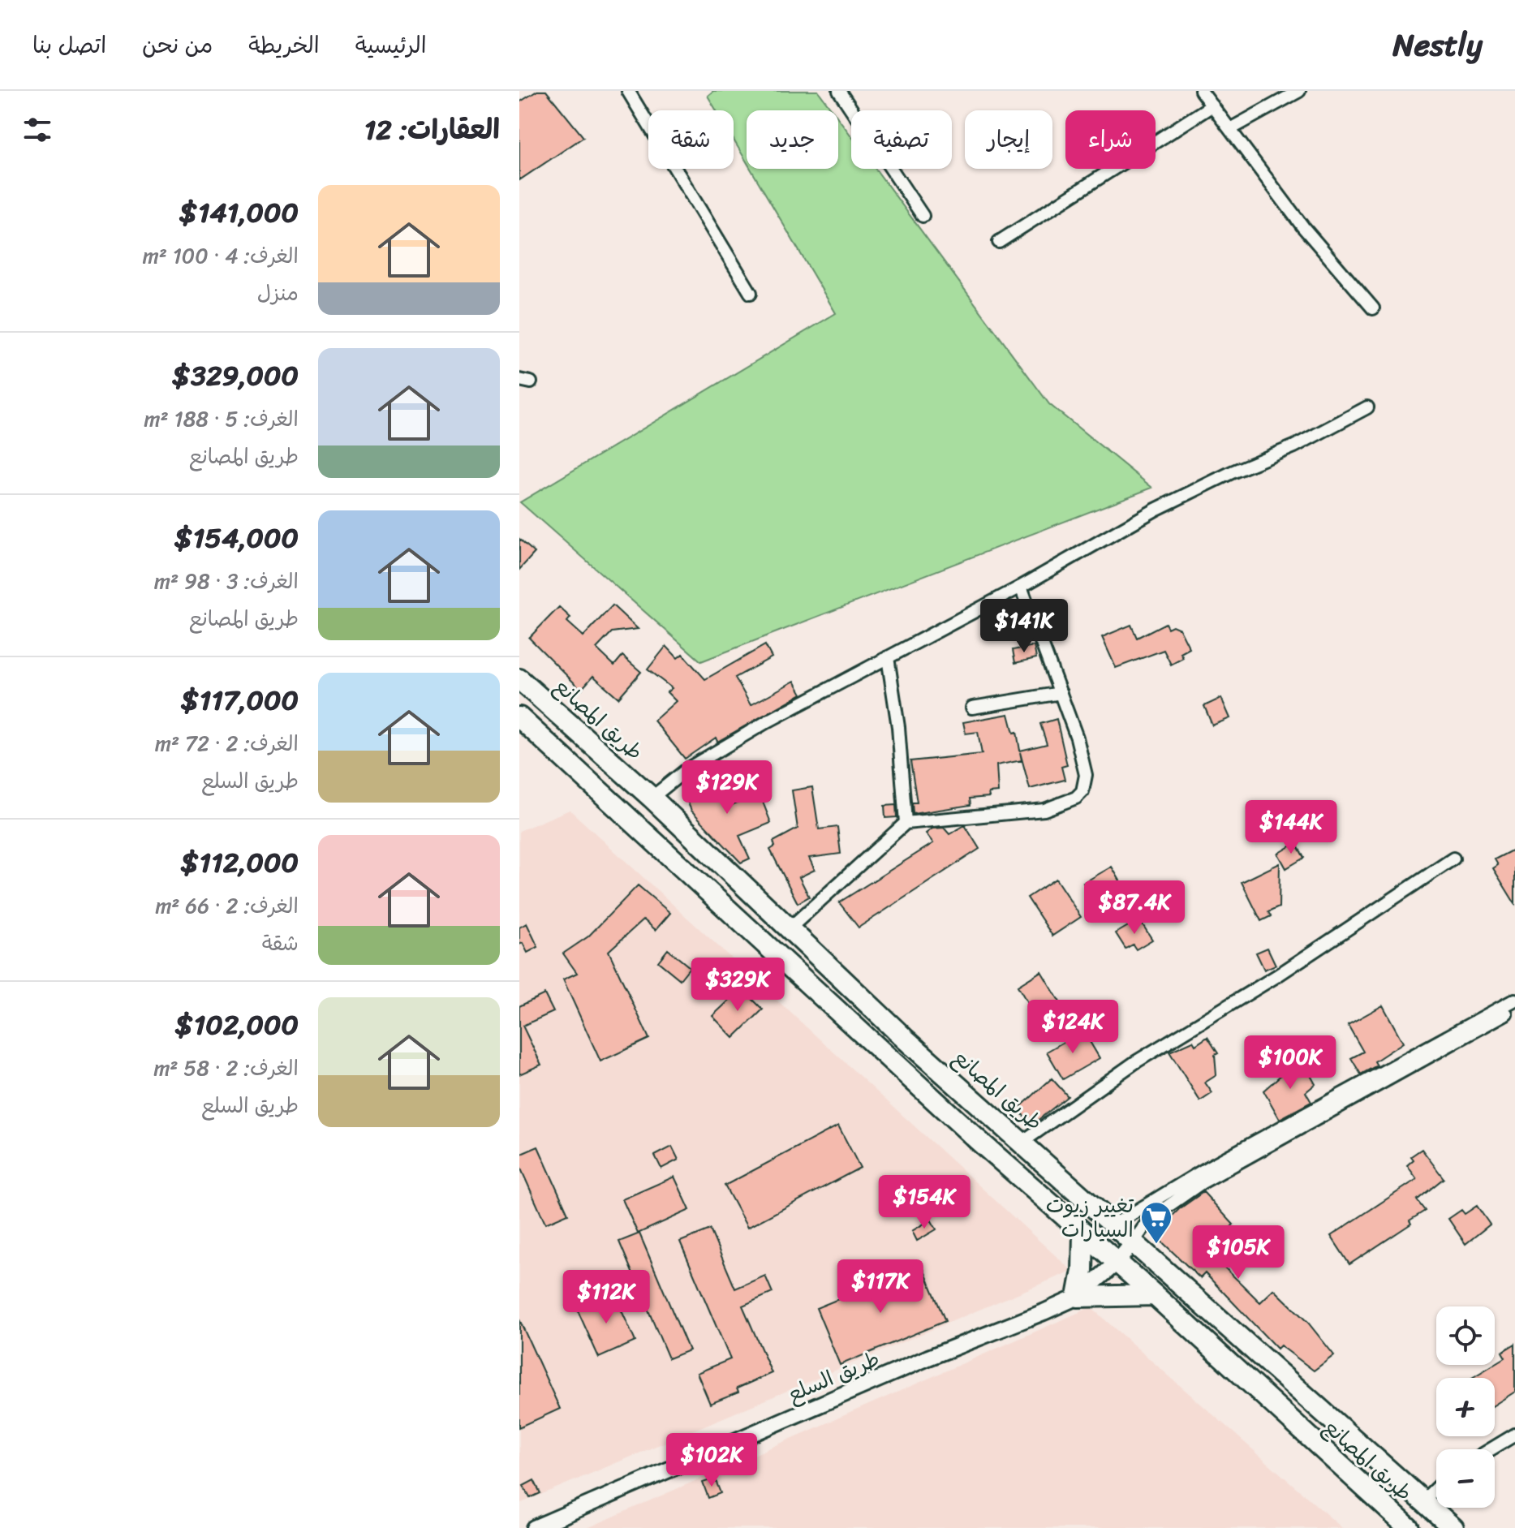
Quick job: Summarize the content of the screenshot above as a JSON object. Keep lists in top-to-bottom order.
{
  "streets": {
    "main road": ["طريق المصانع"],
    "street": ["طريق السلع"]
  },
  "crossings": [
    ["طريق المصانع", "طريق السلع"]
  ],
  "places": {
    "supermarket": ["تغيير زيوت السيارات"]
  },
  "page": {
    "header": "Nestly",
    "nav": [
      "الرئيسية",
      "الخريطة",
      "من نحن",
      "اتصل بنا"
    ],
    "heading": "العقارات: 12",
    "chip": [
      "شراء",
      "إيجار",
      "تصفية",
      "جديد",
      "شقة"
    ],
    "list": [
      {
        "name": "$141,000",
        "note": "الغرف: 4 · 100 m² · منزل"
      },
      {
        "name": "$329,000",
        "note": "الغرف: 5 · 188 m² · طريق المصانع"
      },
      {
        "name": "$154,000",
        "note": "الغرف: 3 · 98 m² · طريق المصانع"
      },
      {
        "name": "$117,000",
        "note": "الغرف: 2 · 72 m² · طريق السلع"
      },
      {
        "name": "$112,000",
        "note": "الغرف: 2 · 66 m² · شقة"
      },
      {
        "name": "$102,000",
        "note": "الغرف: 2 · 58 m² · طريق السلع"
      }
    ],
    "price": [
      "$141K",
      "$129K",
      "$144K",
      "$87.4K",
      "$329K",
      "$124K",
      "$100K",
      "$154K",
      "$105K",
      "$117K",
      "$112K",
      "$102K"
    ],
    "map_buttons": ["+", "−"]
  }
}
